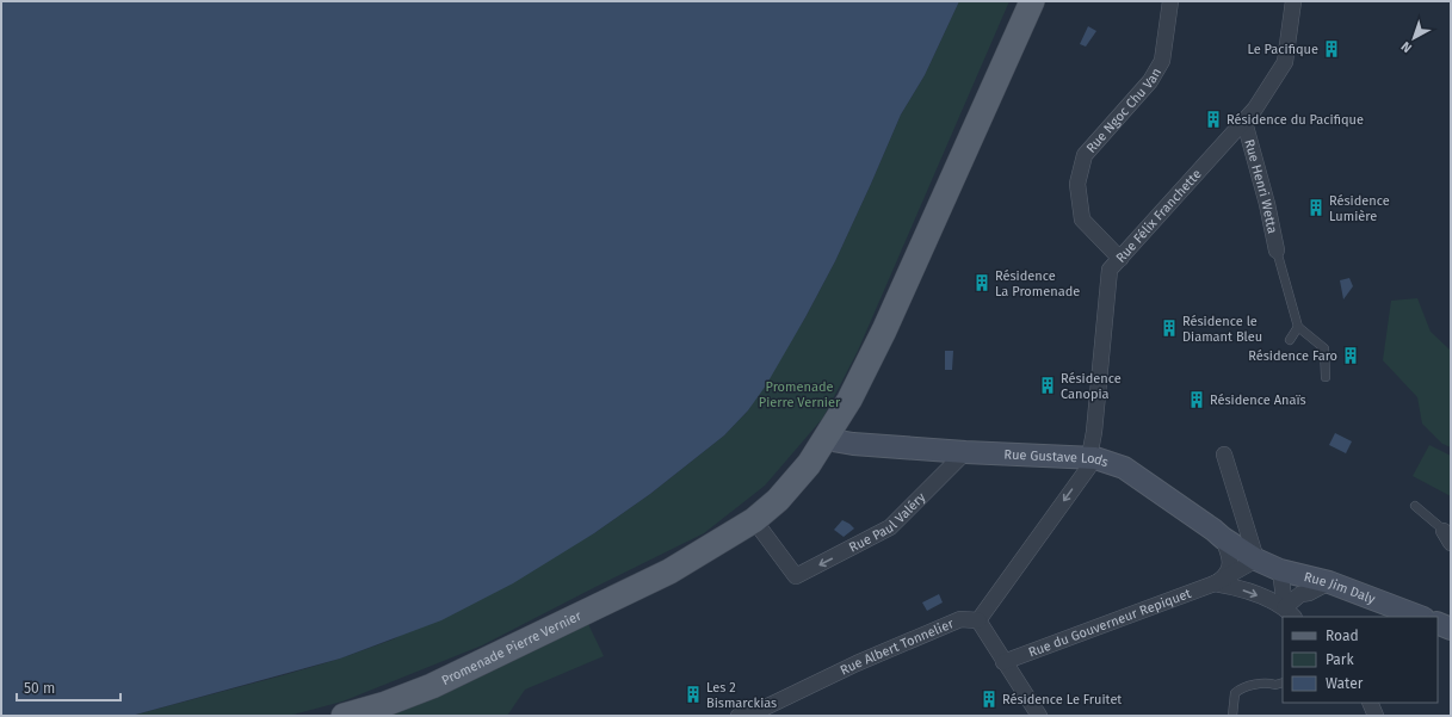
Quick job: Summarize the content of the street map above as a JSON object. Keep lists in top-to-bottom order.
{
  "streets": {
    "main road": ["Promenade Pierre Vernier"],
    "street": [
      "Rue Ngoc Chu Van",
      "Rue Henri Wetta",
      "Rue Félix Franchette",
      "Rue Gustave Lods",
      "Rue Paul Valéry",
      "Rue Jim Daly",
      "Rue du Gouverneur Repiquet",
      "Rue Albert Tonnelier"
    ]
  },
  "crossings": [
    ["Rue Ngoc Chu Van", "Rue Félix Franchette"],
    ["Rue Henri Wetta", "Rue Félix Franchette"],
    ["Rue Félix Franchette", "Rue Gustave Lods"],
    ["Rue Gustave Lods", "Rue Paul Valéry"],
    ["Rue Gustave Lods", "Rue Jim Daly"],
    ["Rue Gustave Lods", "Rue du Gouverneur Repiquet"],
    ["Rue Gustave Lods", "Promenade Pierre Vernier"],
    ["Rue Paul Valéry", "Promenade Pierre Vernier"],
    ["Rue Jim Daly", "Rue du Gouverneur Repiquet"]
  ],
  "parks": ["Promenade Pierre Vernier"],
  "places": {
    "building": [
      "Le Pacifique",
      "Résidence du Pacifique",
      "Résidence Lumière",
      "Résidence La Promenade",
      "Résidence le Diamant Bleu",
      "Résidence Faro",
      "Résidence Canopia",
      "Résidence Anaïs",
      "Les 2 Bismarckias",
      "Résidence Le Fruitet"
    ]
  },
  "legend": ["Road", "Park", "Water"],
  "scale_bar": "50 m",
  "north": "bottom left"
}
